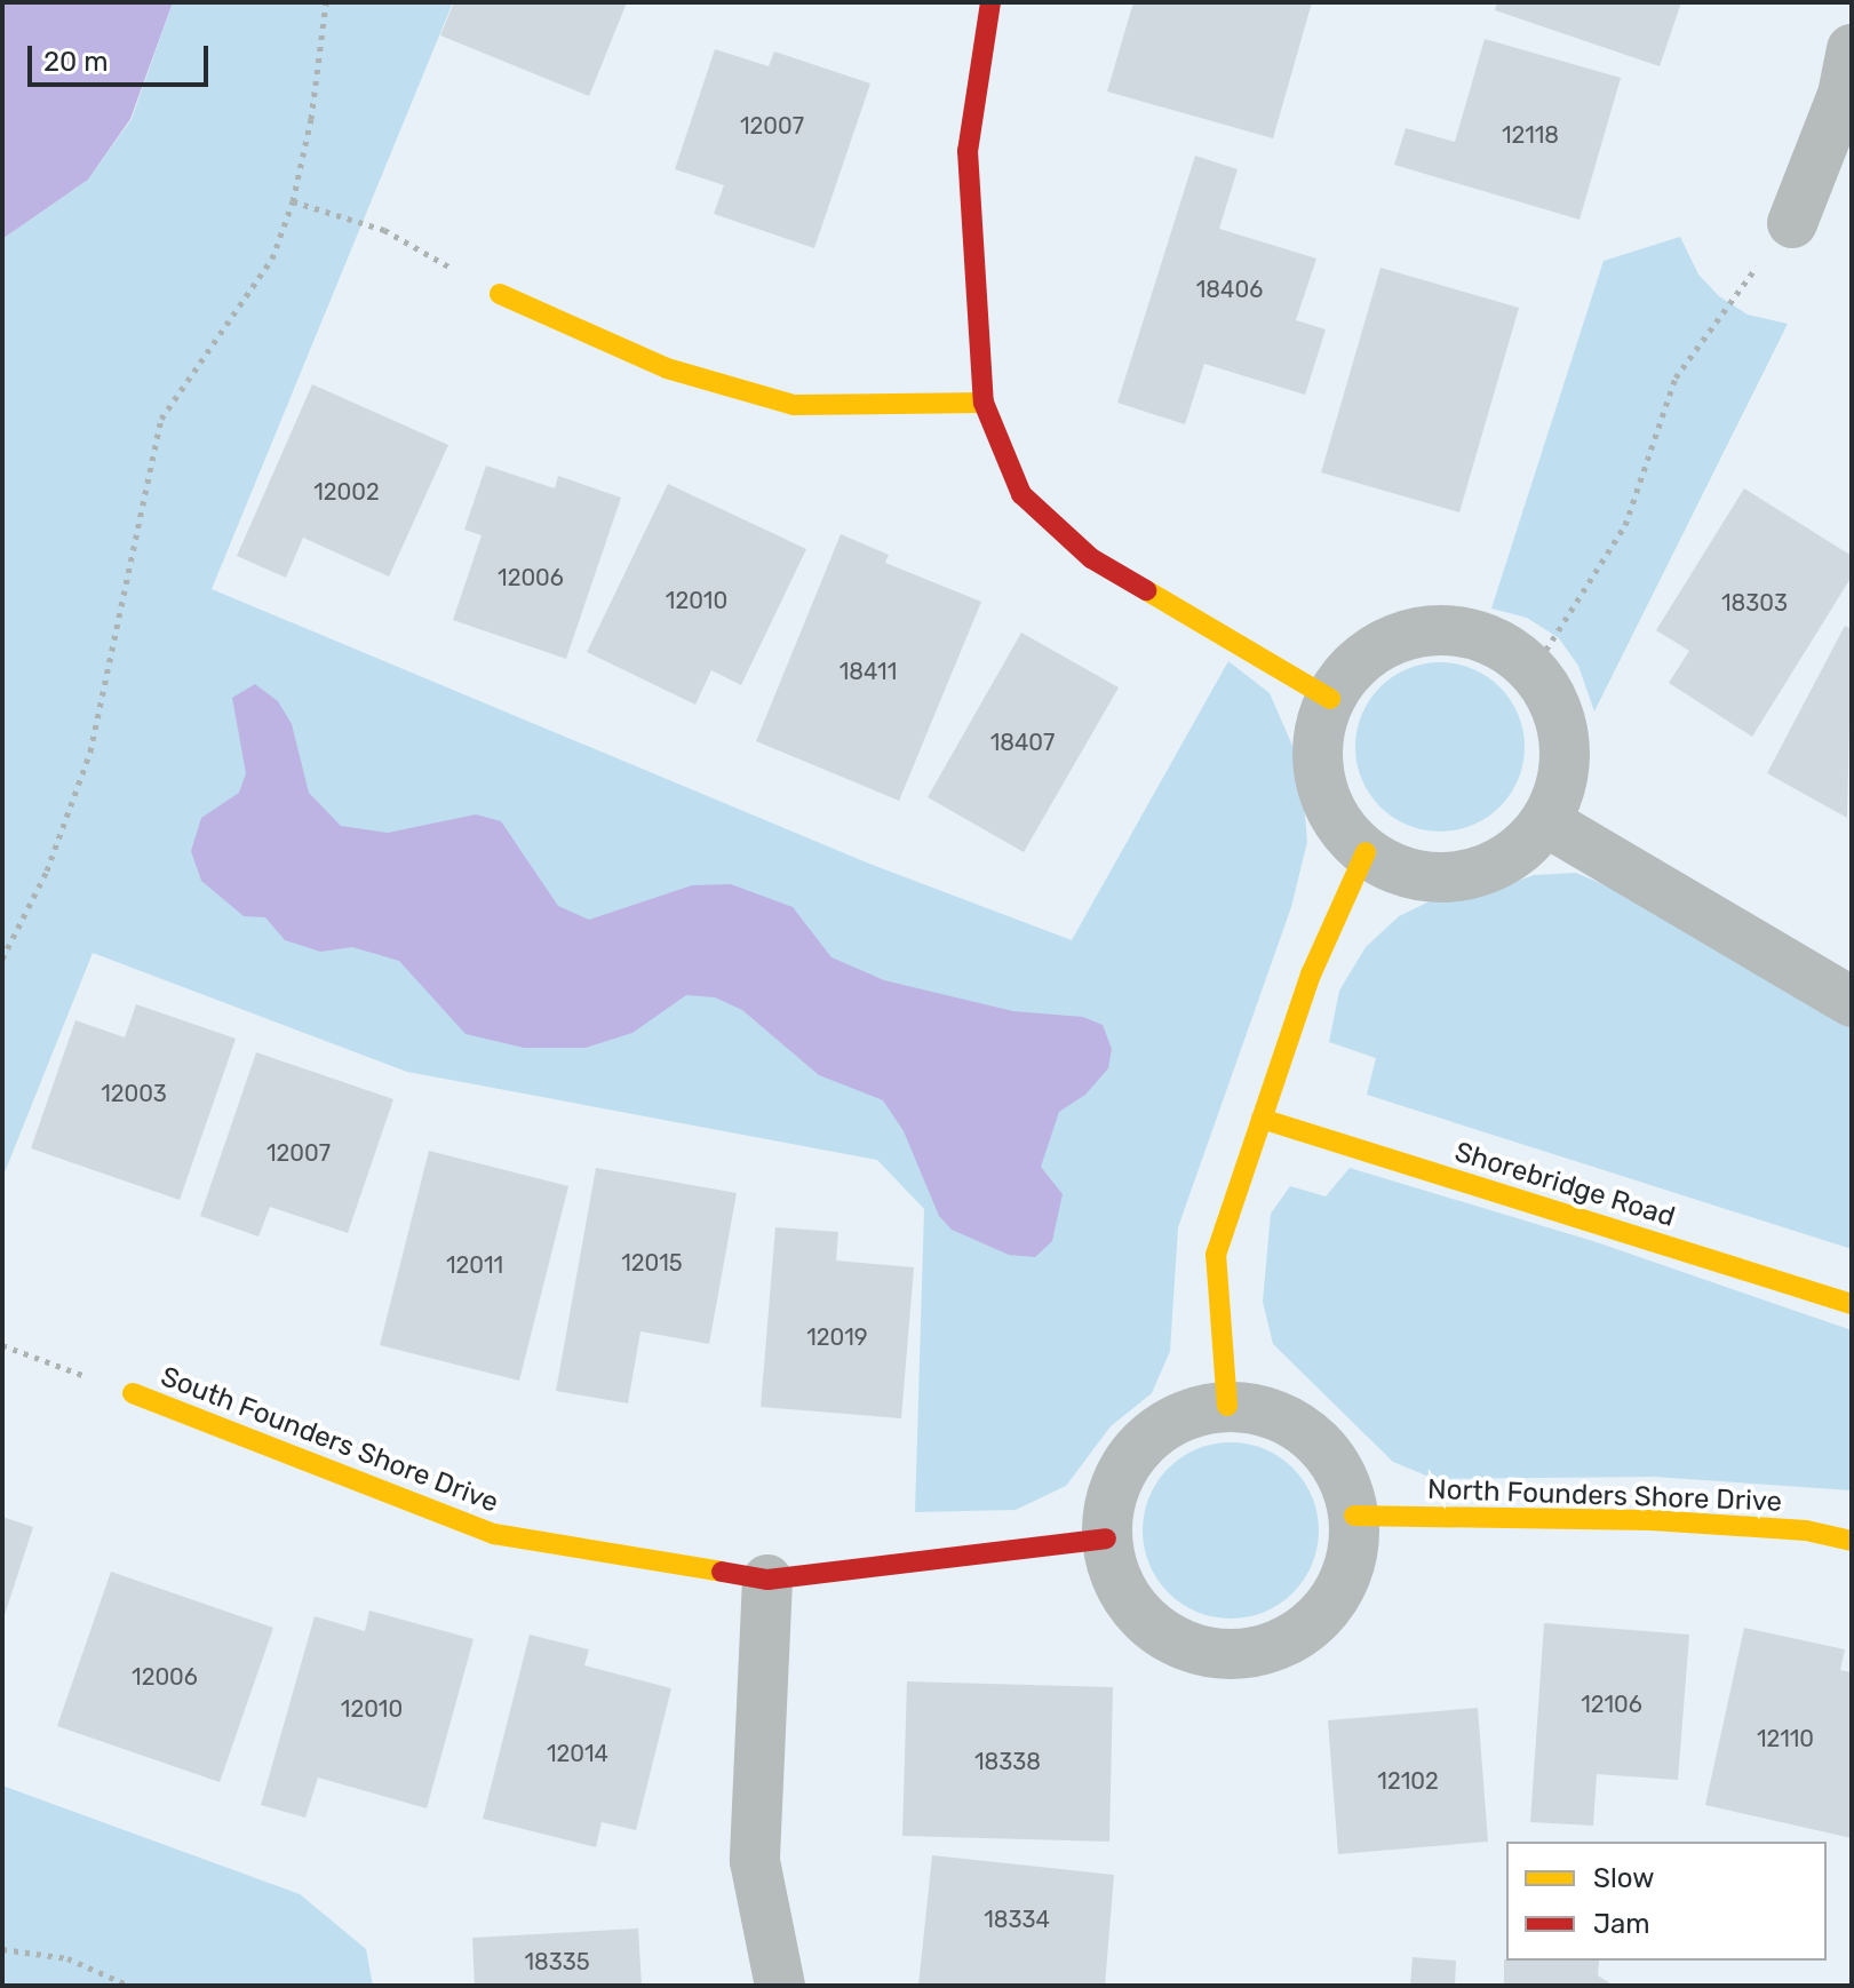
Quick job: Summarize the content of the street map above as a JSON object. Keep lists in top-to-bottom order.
{
  "streets": {
    "street": ["Shorebridge Road", "South Founders Shore Drive", "North Founders Shore Drive"]
  },
  "crossings": [
    ["South Founders Shore Drive", "North Founders Shore Drive"]
  ],
  "house_numbers": [
    "12007",
    "12118",
    "18406",
    "12002",
    "12006",
    "12010",
    "18303",
    "18411",
    "18407",
    "12003",
    "12007",
    "12015",
    "12011",
    "12019",
    "12006",
    "12106",
    "12010",
    "12110",
    "12014",
    "18338",
    "12102",
    "18334",
    "18335"
  ],
  "legend": ["Slow", "Jam"],
  "scale_bar": "20 m"
}
